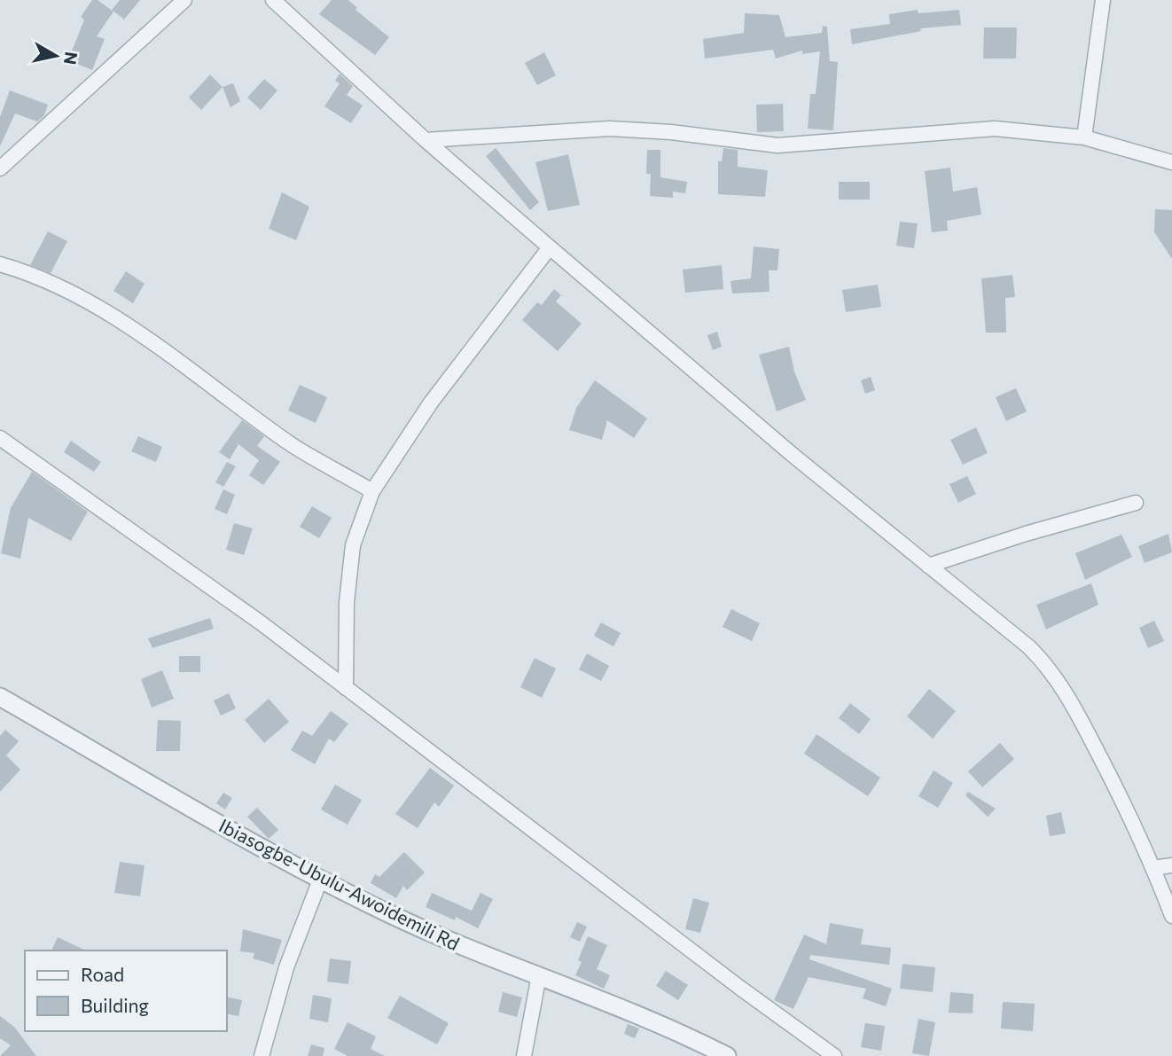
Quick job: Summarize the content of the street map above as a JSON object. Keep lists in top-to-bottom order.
{
  "streets": {
    "street": ["Ibiasogbe-Ubulu-Awoidemili Rd"]
  },
  "legend": ["Road", "Building"],
  "north": "right"
}
